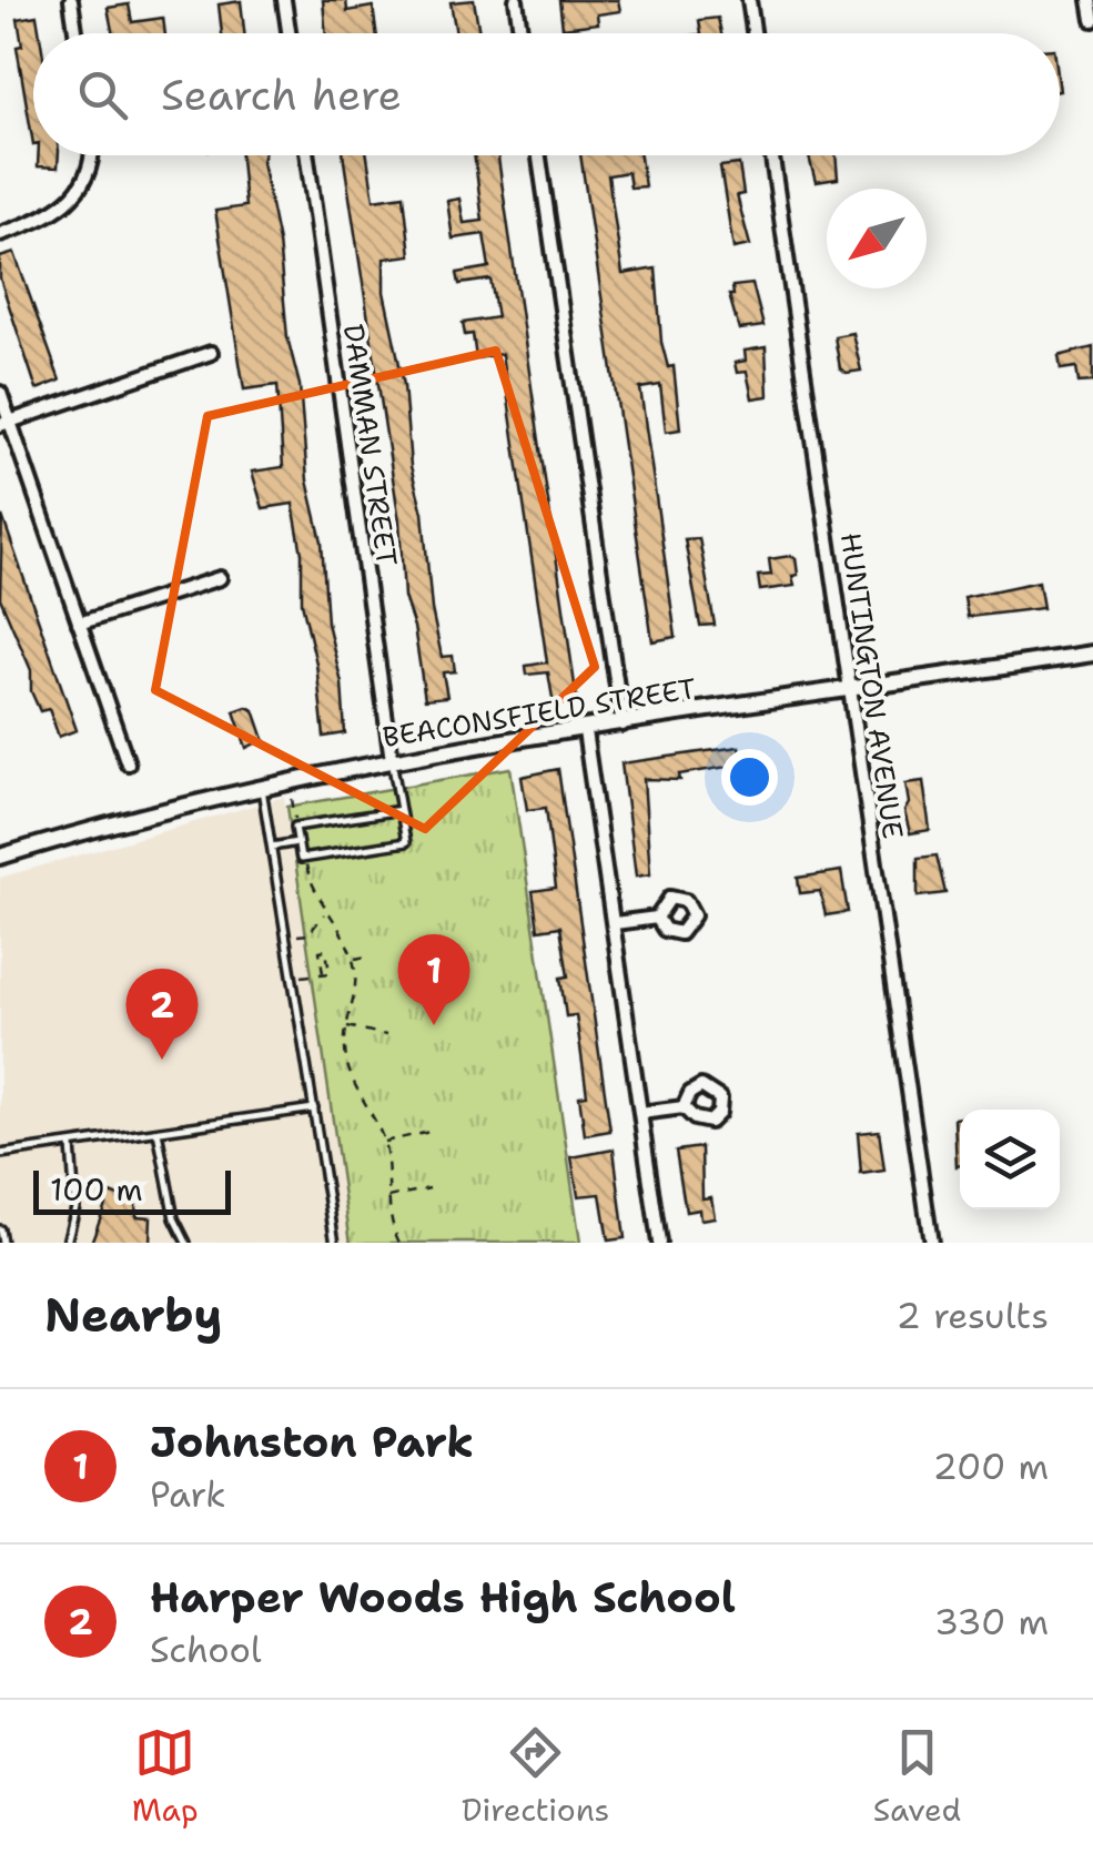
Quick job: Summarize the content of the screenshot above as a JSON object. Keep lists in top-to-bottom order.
{
  "streets": {
    "street": ["DAMMAN STREET", "HUNTINGTON AVENUE", "BEACONSFIELD STREET"]
  },
  "crossings": [
    ["DAMMAN STREET", "BEACONSFIELD STREET"],
    ["HUNTINGTON AVENUE", "BEACONSFIELD STREET"]
  ],
  "scale_bar": "100 m",
  "north": "bottom left",
  "page": {
    "search": "Search here",
    "pins": ["1", "2"],
    "scale": "100 m",
    "heading": ["Nearby", "2 results"],
    "list": [
      {
        "mark": "1",
        "name": "Johnston Park",
        "note": "Park",
        "value": "200 m"
      },
      {
        "mark": "2",
        "name": "Harper Woods High School",
        "note": "School",
        "value": "330 m"
      }
    ],
    "nav": ["Map", "Directions", "Saved"]
  }
}
